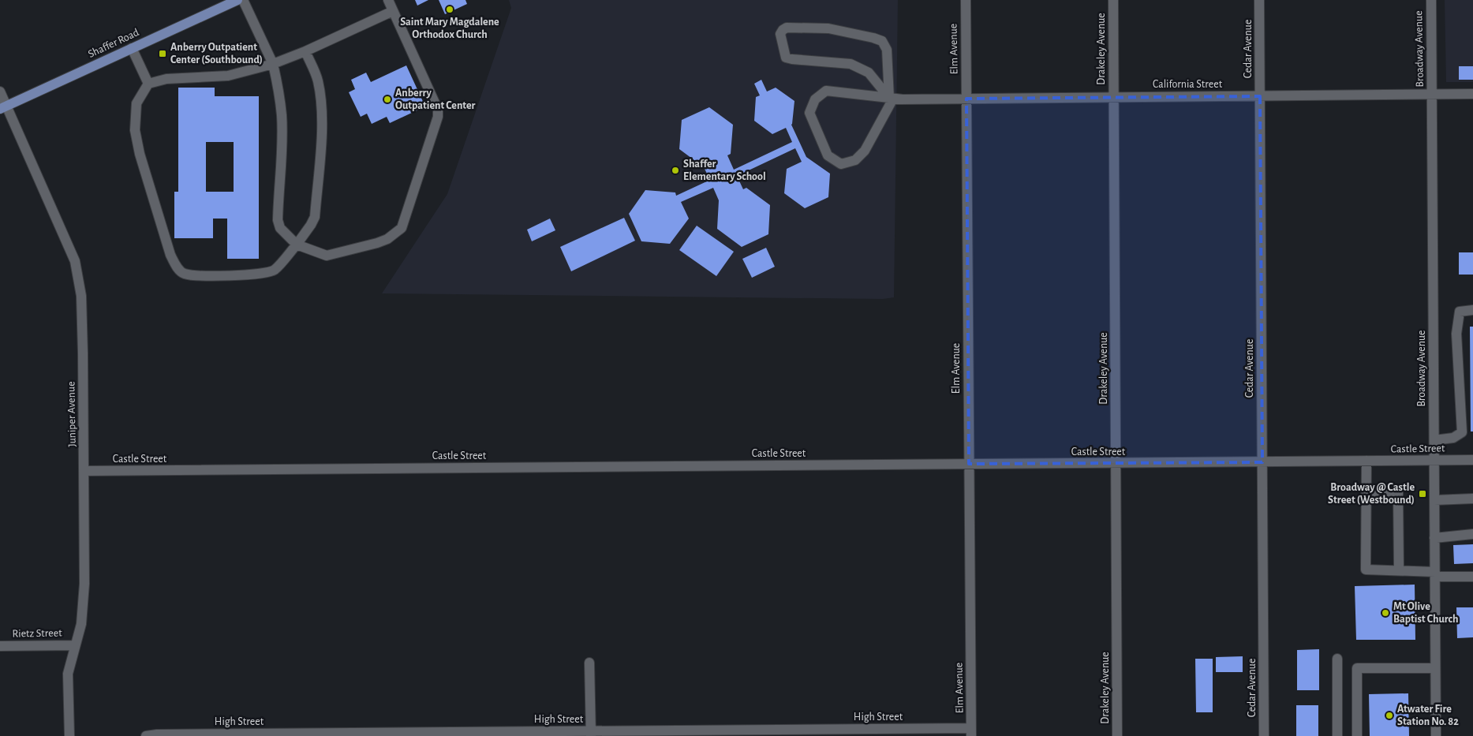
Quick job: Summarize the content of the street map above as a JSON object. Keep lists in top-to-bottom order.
{
  "streets": {
    "main road": ["Shaffer Road"],
    "street": [
      "Elm Avenue",
      "Drakeley Avenue",
      "Cedar Avenue",
      "Broadway Avenue",
      "California Street",
      "Juniper Avenue",
      "Castle Street",
      "Rietz Street",
      "High Street"
    ]
  },
  "crossings": [
    ["Shaffer Road", "Juniper Avenue"],
    ["Elm Avenue", "California Street"],
    ["Elm Avenue", "Castle Street"],
    ["Elm Avenue", "High Street"],
    ["Drakeley Avenue", "California Street"],
    ["Drakeley Avenue", "Castle Street"],
    ["Cedar Avenue", "California Street"],
    ["Cedar Avenue", "Castle Street"],
    ["Broadway Avenue", "California Street"],
    ["Broadway Avenue", "Castle Street"],
    ["Juniper Avenue", "Castle Street"],
    ["Juniper Avenue", "Rietz Street"]
  ],
  "places": {
    "other": [
      "Saint Mary Magdalene Orthodox Church",
      "Anberry Outpatient Center",
      "Shaffer Elementary School",
      "Mt Olive Baptist Church",
      "Atwater Fire Station No. 82"
    ],
    "transit": ["Anberry Outpatient Center (Southbound)", "Broadway @ Castle Street (Westbound)"]
  }
}
